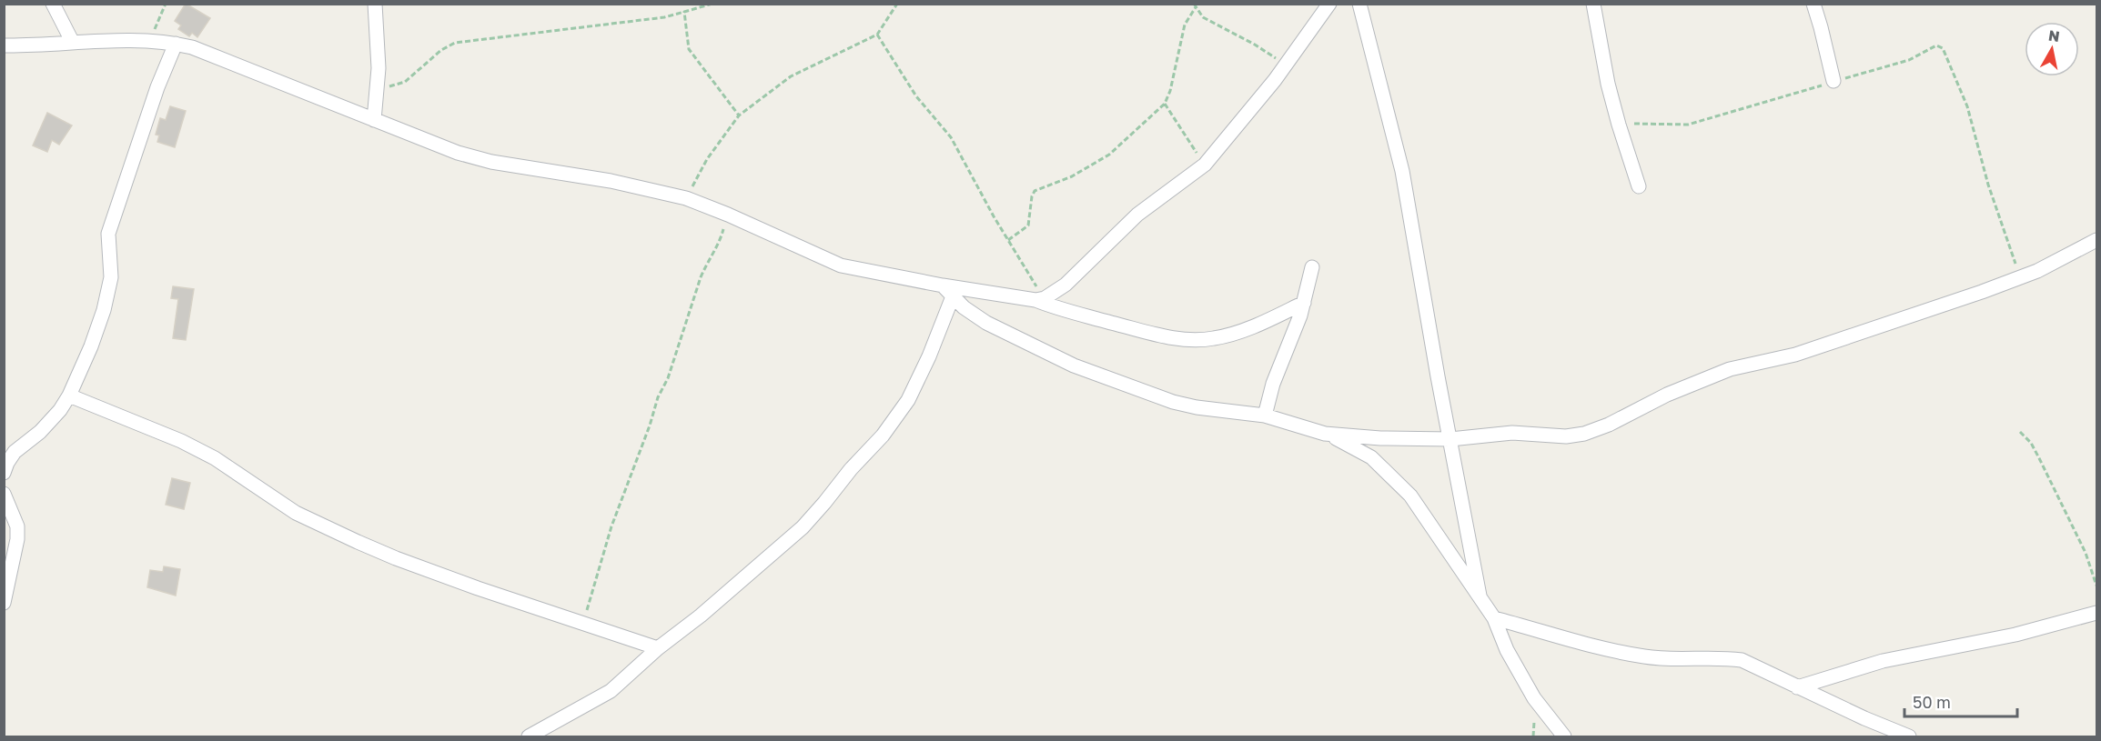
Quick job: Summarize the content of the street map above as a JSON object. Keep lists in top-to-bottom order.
{
  "scale_bar": "50 m",
  "north": "top"
}
